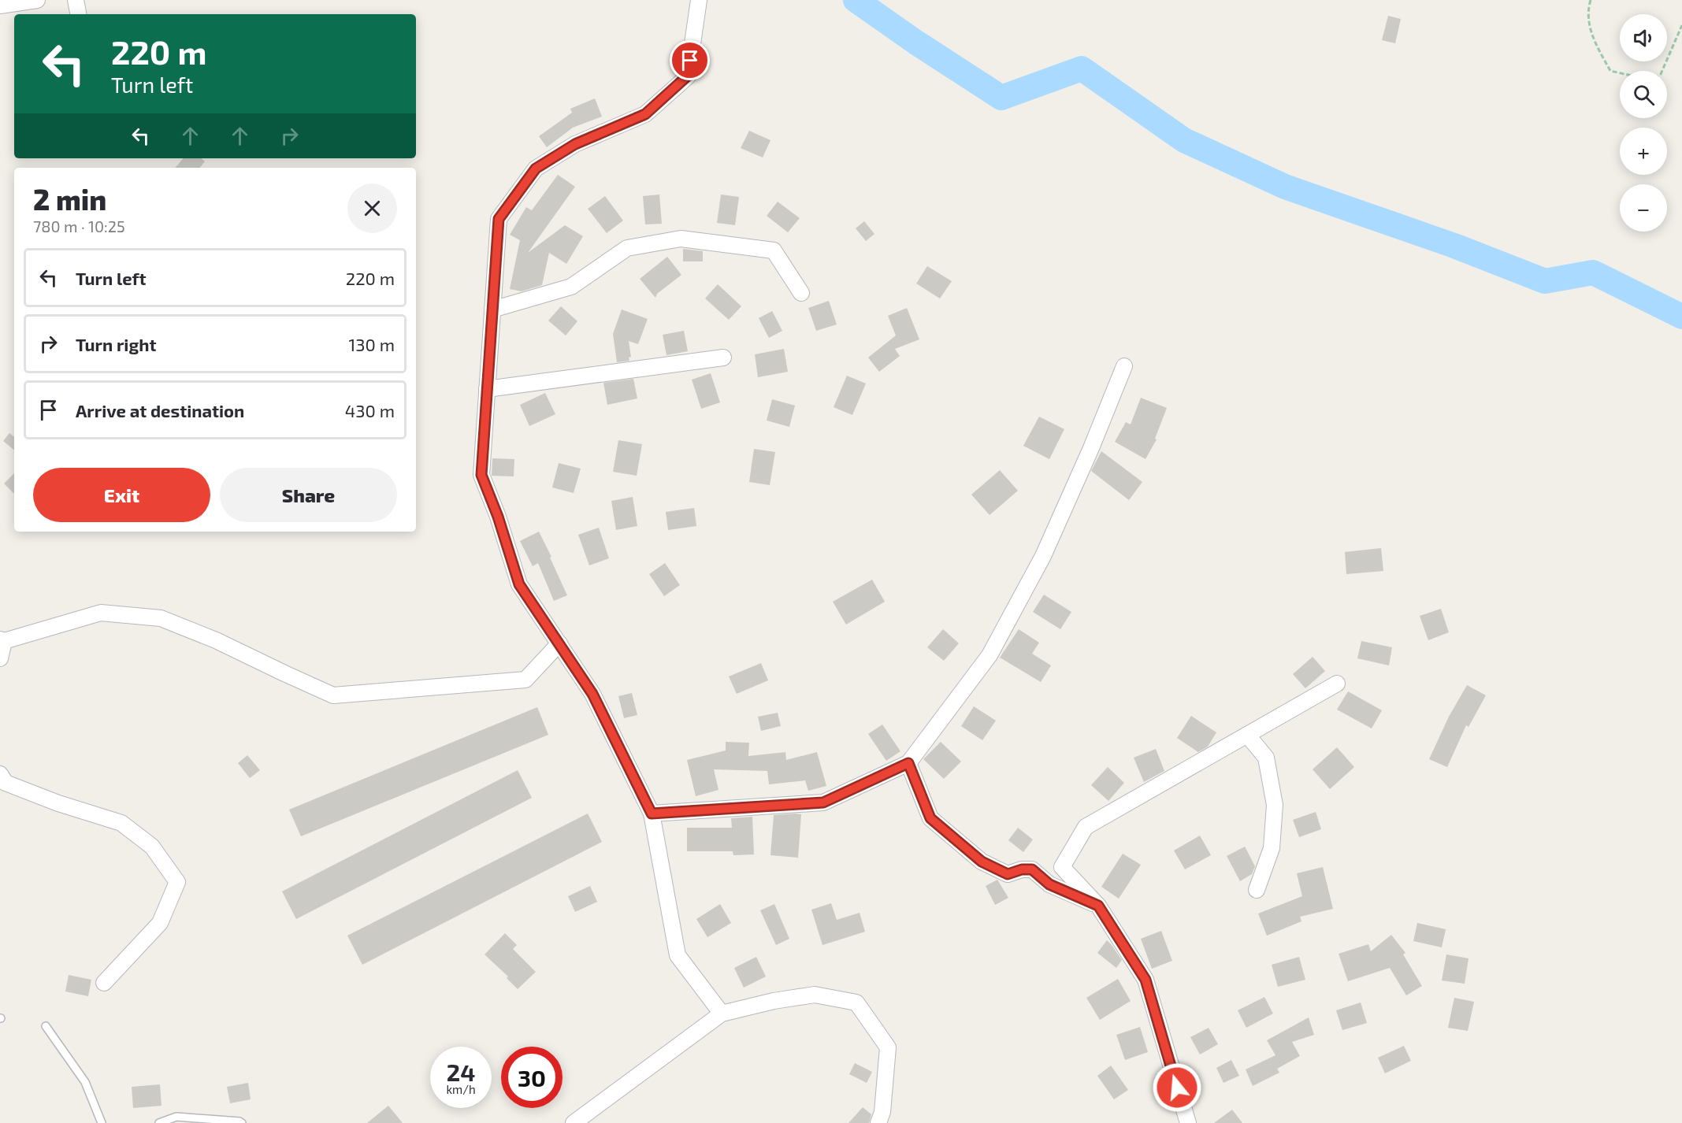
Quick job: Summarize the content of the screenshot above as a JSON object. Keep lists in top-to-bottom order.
{
  "page": {
    "map_buttons": ["+", "−"],
    "turn": ["220 m", "Turn left"],
    "heading": ["2 min", "780 m · 10:25"],
    "list": [
      {
        "name": "Turn left",
        "value": "220 m"
      },
      {
        "name": "Turn right",
        "value": "130 m"
      },
      {
        "name": "Arrive at destination",
        "value": "430 m"
      }
    ],
    "buttons": ["Exit", "Share"],
    "speed": "24 km/h",
    "limit": "30"
  }
}
